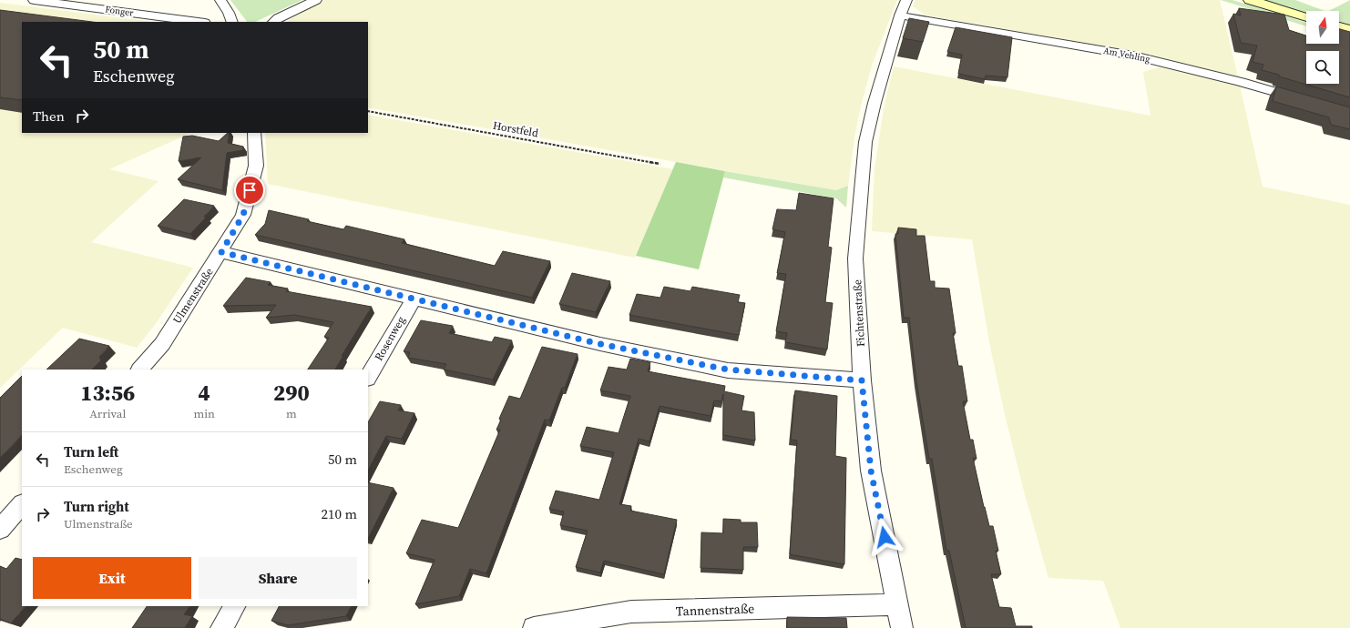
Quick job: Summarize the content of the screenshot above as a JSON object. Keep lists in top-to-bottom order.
{
  "streets": {
    "street": [
      "Fonger",
      "Am Vehling",
      "Ulmenstraße",
      "Fichtenstraße",
      "Rosenweg",
      "Tannenstraße"
    ],
    "path": ["Horstfeld"]
  },
  "crossings": [
    ["Am Vehling", "Fichtenstraße"],
    ["Fichtenstraße", "Tannenstraße"]
  ],
  "north": "top",
  "page": {
    "turn": ["50 m", "Eschenweg"],
    "then": "Then",
    "eta": [
      "13:56",
      "Arrival",
      "4",
      "min",
      "290",
      "m"
    ],
    "list": [
      {
        "name": "Turn left",
        "note": "Eschenweg",
        "value": "50 m"
      },
      {
        "name": "Turn right",
        "note": "Ulmenstraße",
        "value": "210 m"
      }
    ],
    "buttons": ["Exit", "Share"]
  }
}
